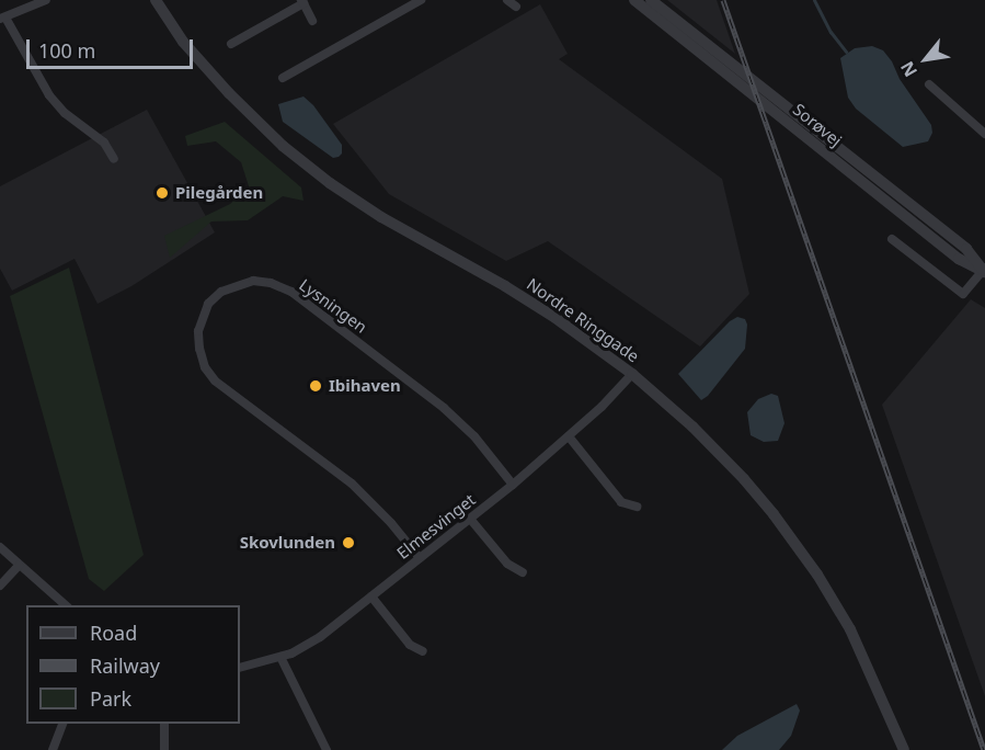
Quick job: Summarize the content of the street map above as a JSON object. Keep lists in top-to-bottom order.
{
  "streets": {
    "street": [
      "Sorøvej",
      "Lysningen",
      "Nordre Ringgade",
      "Elmesvinget"
    ]
  },
  "crossings": [
    ["Lysningen", "Elmesvinget"],
    ["Nordre Ringgade", "Elmesvinget"]
  ],
  "places": ["Pilegården", "Ibihaven", "Skovlunden"],
  "legend": ["Road", "Railway", "Park"],
  "scale_bar": "100 m",
  "north": "bottom left"
}
